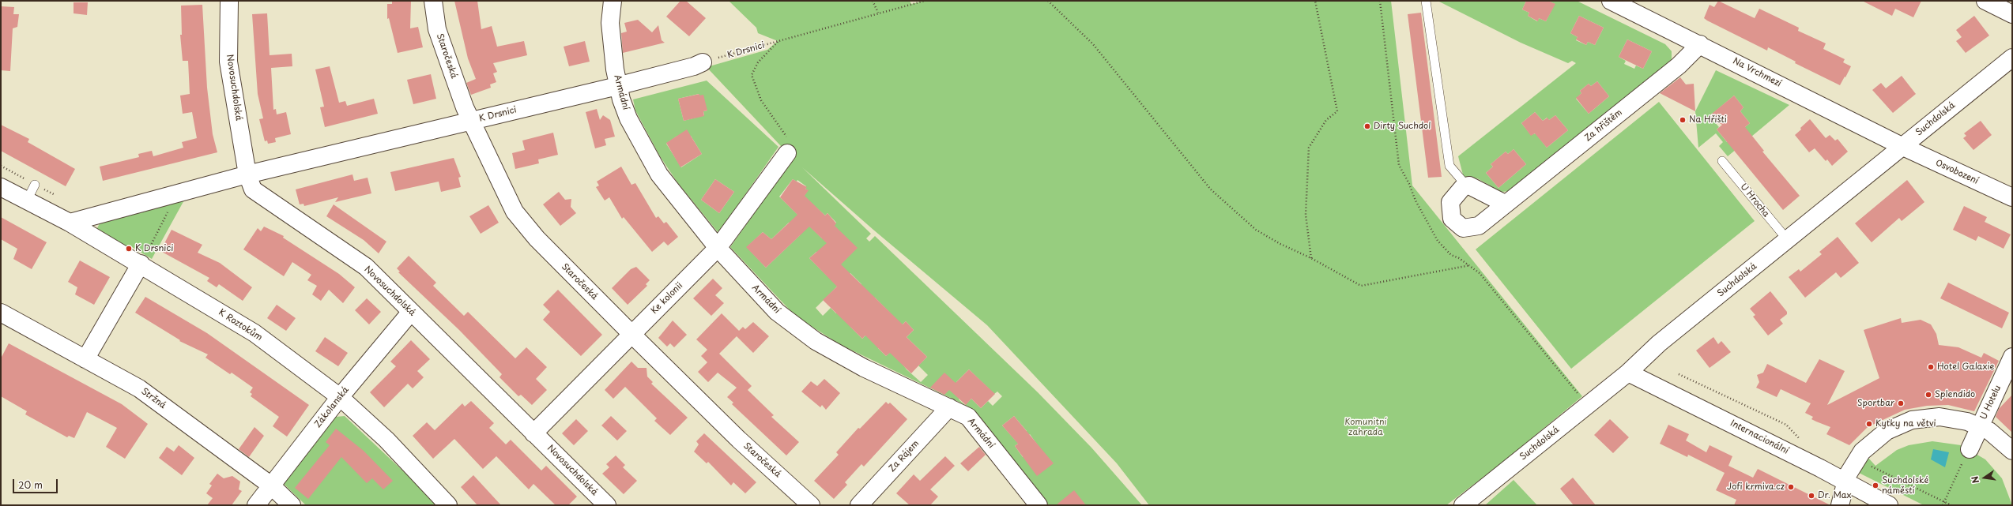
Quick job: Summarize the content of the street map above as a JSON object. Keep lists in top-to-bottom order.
{
  "streets": {
    "street": [
      "K Drsnici",
      "Staročeská",
      "Na Vrchmezí",
      "Novosuchdolská",
      "Armádní",
      "Suchdolská",
      "Za hřištěm",
      "Osvobození",
      "Ke kolonii",
      "K Roztokům",
      "Stržná",
      "U Hotelu",
      "Zákolanská",
      "Internacionální",
      "Za Rájem"
    ],
    "lane": ["U Hrocha"]
  },
  "crossings": [
    ["K Drsnici", "Staročeská"],
    ["K Drsnici", "Novosuchdolská"],
    ["K Drsnici", "Armádní"],
    ["K Drsnici", "K Roztokům"],
    ["Staročeská", "Ke kolonii"],
    ["Na Vrchmezí", "Suchdolská"],
    ["Na Vrchmezí", "Za hřištěm"],
    ["Na Vrchmezí", "Osvobození"],
    ["Novosuchdolská", "Ke kolonii"],
    ["Novosuchdolská", "Zákolanská"],
    ["Armádní", "Ke kolonii"],
    ["Armádní", "Za Rájem"],
    ["Suchdolská", "Osvobození"],
    ["Suchdolská", "U Hrocha"],
    ["Suchdolská", "Internacionální"],
    ["K Roztokům", "Zákolanská"],
    ["Stržná", "Zákolanská"]
  ],
  "parks": ["Komunitní zahrada"],
  "places": [
    "Na Hřišti",
    "Dirty Suchdol",
    "K Drsnici",
    "Hotel Galaxie",
    "Splendido",
    "Sportbar",
    "Kytky na větvi",
    "Suchdolské náměstí",
    "Jofi krmiva.cz",
    "Dr. Max"
  ],
  "scale_bar": "20 m",
  "north": "left"
}
